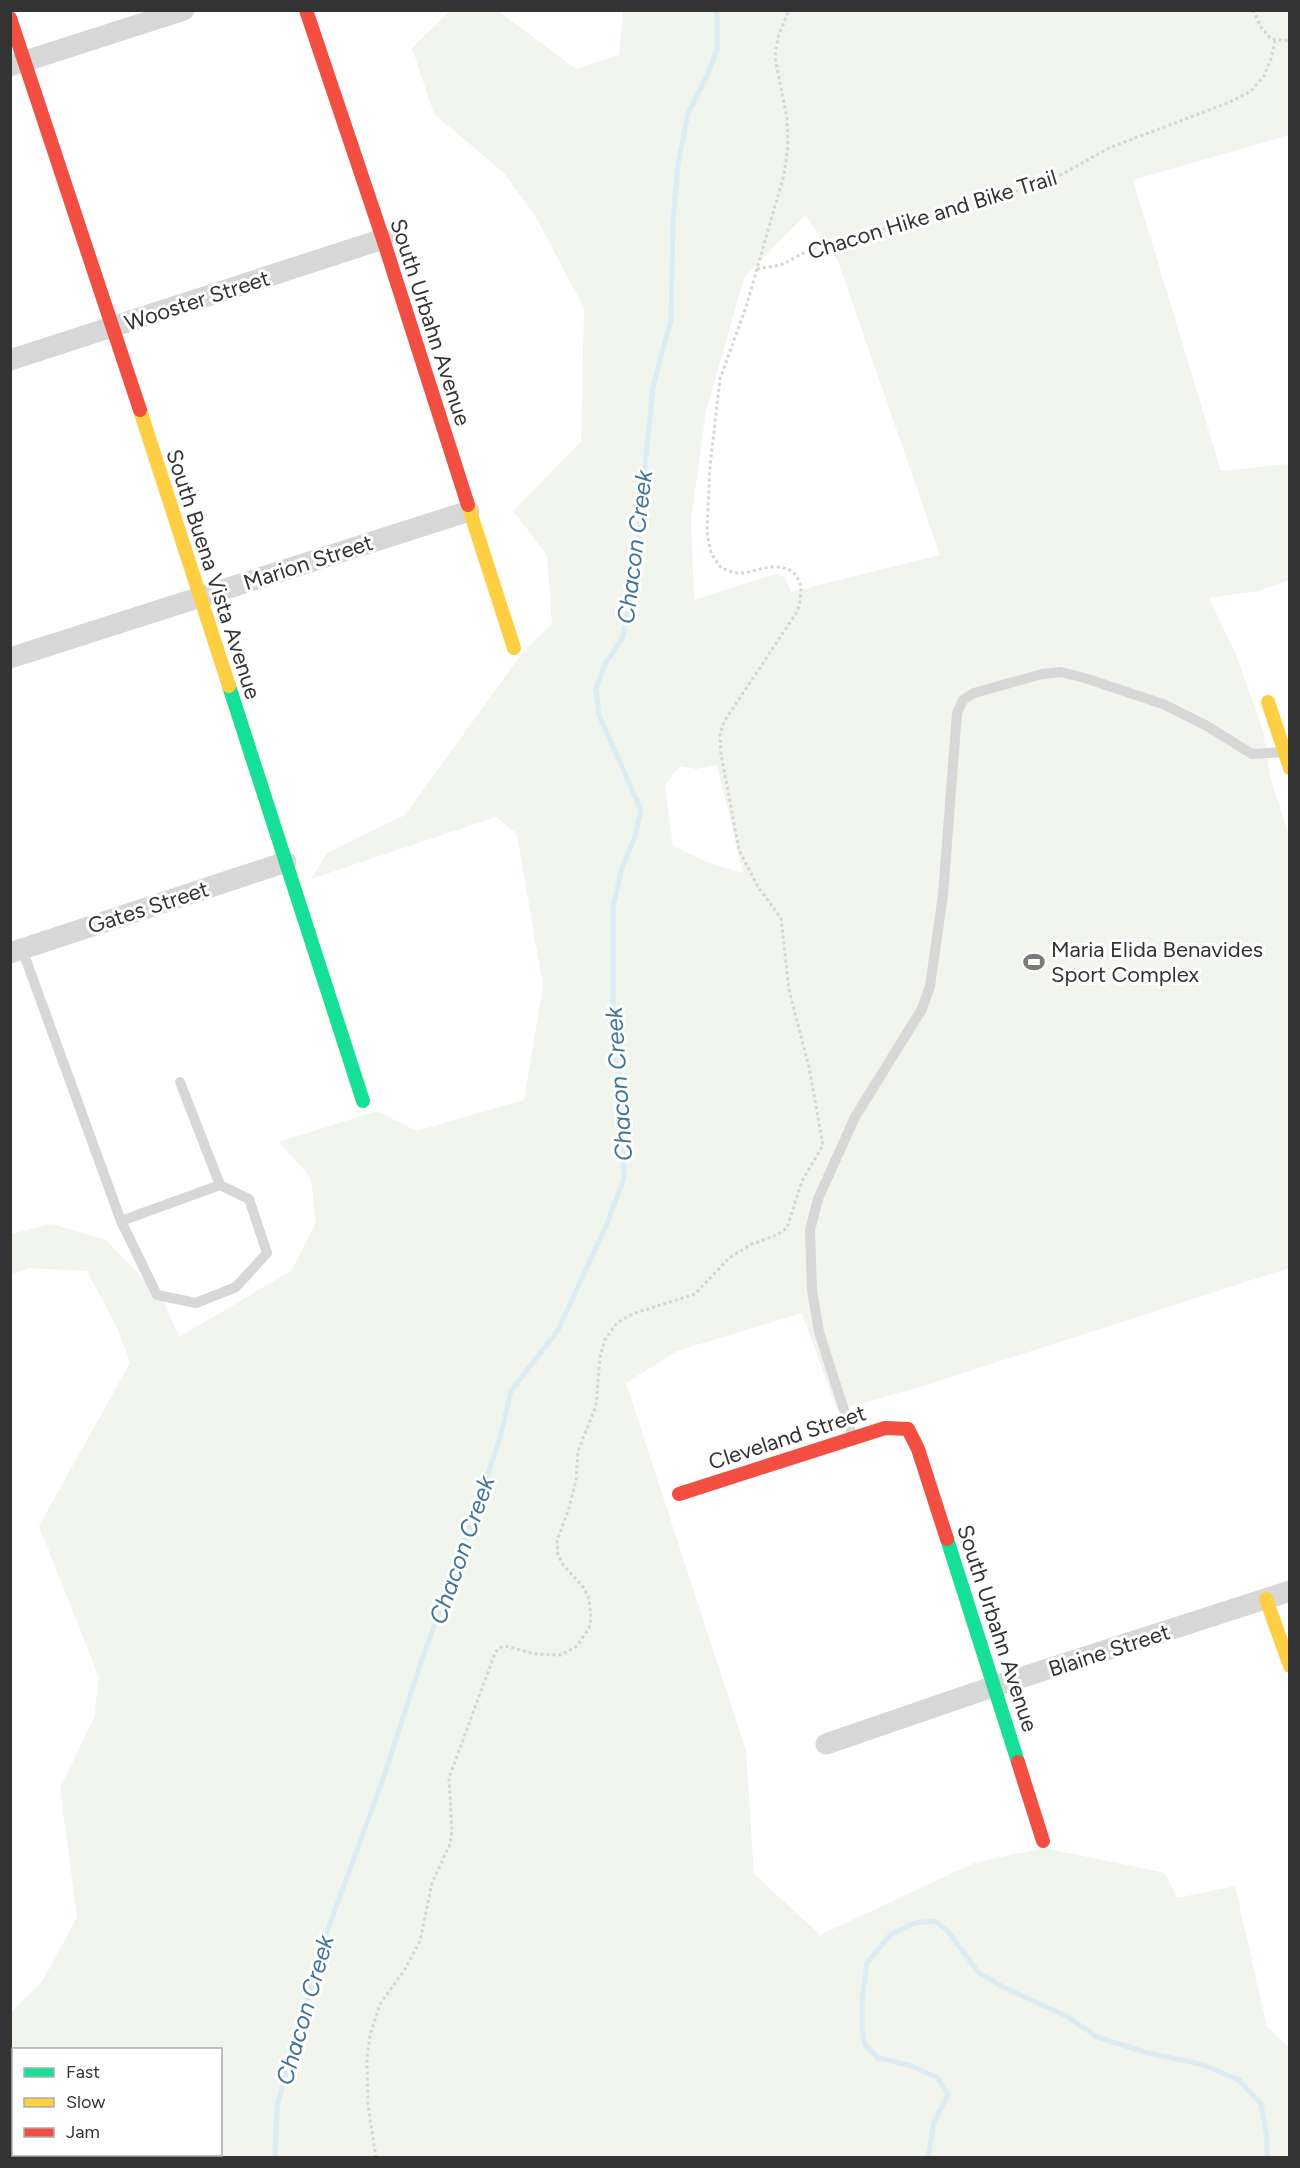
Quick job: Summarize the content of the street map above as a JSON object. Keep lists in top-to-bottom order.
{
  "streets": {
    "street": [
      "Wooster Street",
      "South Urbahn Avenue",
      "Marion Street",
      "South Buena Vista Avenue",
      "Gates Street",
      "Cleveland Street",
      "Blaine Street"
    ],
    "path": ["Chacon Hike and Bike Trail"]
  },
  "crossings": [
    ["Wooster Street", "South Urbahn Avenue"],
    ["Wooster Street", "South Buena Vista Avenue"],
    ["South Urbahn Avenue", "Marion Street"],
    ["South Urbahn Avenue", "Cleveland Street"],
    ["South Urbahn Avenue", "Blaine Street"],
    ["Marion Street", "South Buena Vista Avenue"],
    ["South Buena Vista Avenue", "Gates Street"]
  ],
  "water": ["Chacon Creek"],
  "places": {
    "sports": ["Maria Elida Benavides Sport Complex"]
  },
  "legend": ["Fast", "Slow", "Jam"]
}
